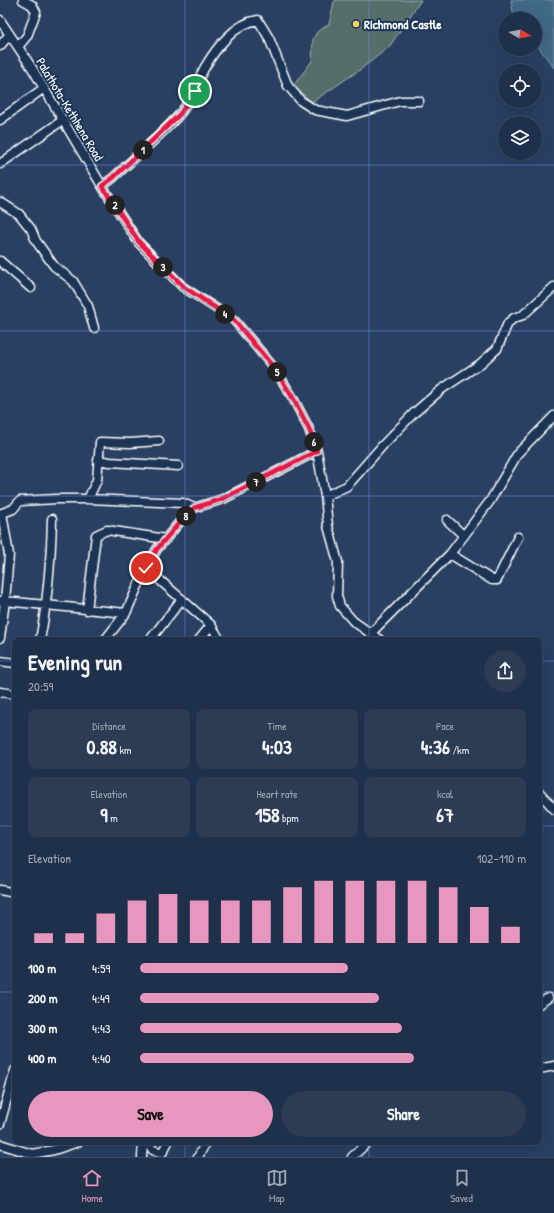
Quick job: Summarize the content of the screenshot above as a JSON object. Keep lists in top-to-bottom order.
{
  "streets": {
    "street": ["Palathota-Kethhena Road"]
  },
  "places": ["Richmond Castle"],
  "north": "right",
  "page": {
    "pins": [
      "1",
      "2",
      "3",
      "4",
      "5",
      "6",
      "7",
      "8"
    ],
    "heading": ["Evening run", "20:59"],
    "stats": [
      ["Distance", "0.88 km"],
      ["Time", "4:03"],
      ["Pace", "4:36 /km"],
      ["Elevation", "9 m"],
      ["Heart rate", "158 bpm"],
      ["kcal", "67"]
    ],
    "chart": ["Elevation", "102–110 m"],
    "list": [
      {
        "name": "100 m",
        "note": "4:59"
      },
      {
        "name": "200 m",
        "note": "4:49"
      },
      {
        "name": "300 m",
        "note": "4:43"
      },
      {
        "name": "400 m",
        "note": "4:40"
      }
    ],
    "buttons": ["Save", "Share"],
    "tabs": ["Home", "Map", "Saved"]
  }
}
